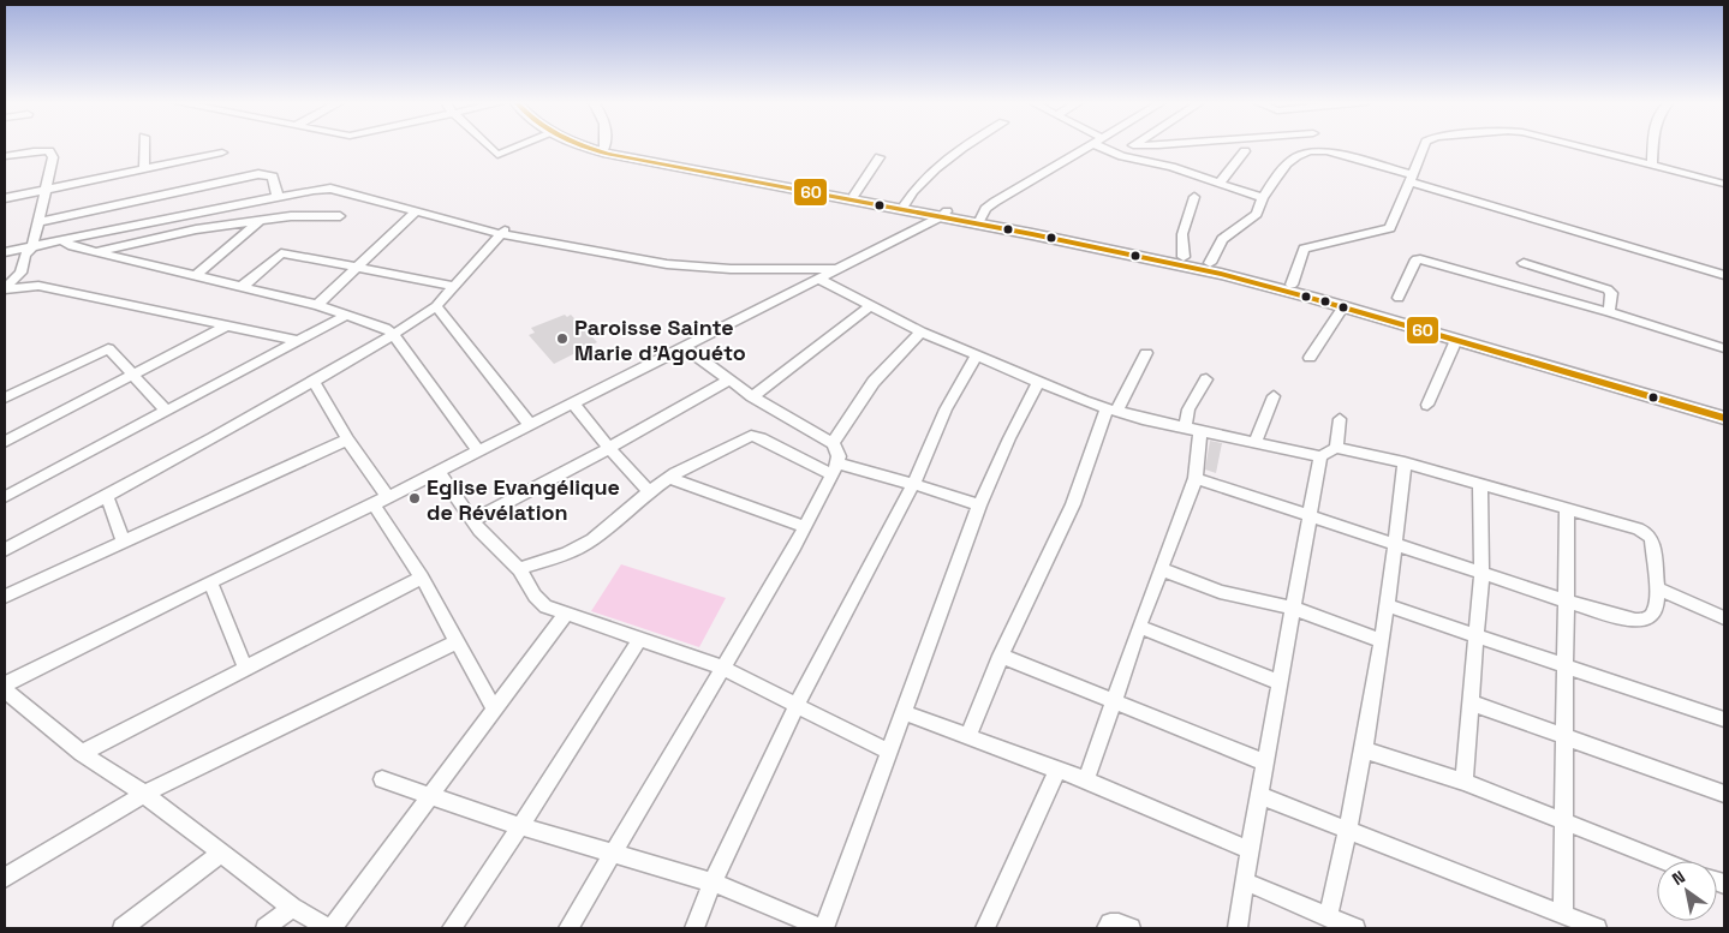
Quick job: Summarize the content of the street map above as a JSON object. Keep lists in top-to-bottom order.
{
  "places": ["Paroisse Sainte Marie d’Agouéto", "Eglise Evangélique de Révélation"],
  "lines": ["transit line 60"],
  "north": "top left"
}
